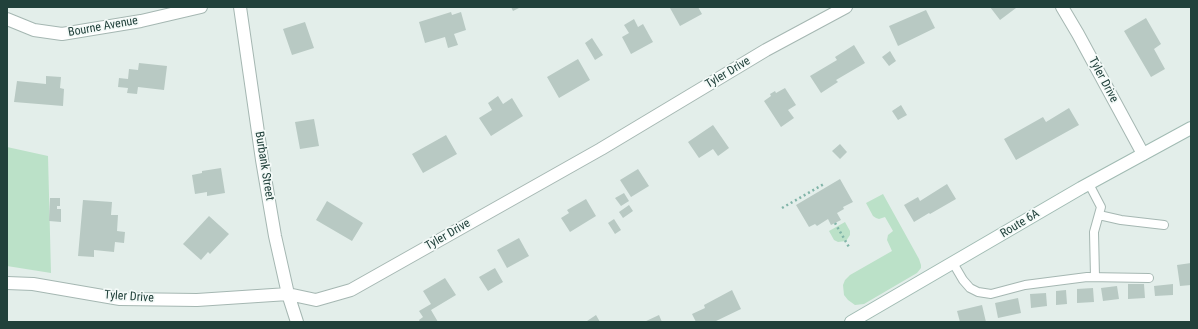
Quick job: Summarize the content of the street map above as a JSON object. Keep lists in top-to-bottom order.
{
  "streets": {
    "street": [
      "Bourne Avenue",
      "Tyler Drive",
      "Burbank Street",
      "Route 6A"
    ]
  },
  "crossings": [
    ["Tyler Drive", "Burbank Street"],
    ["Tyler Drive", "Route 6A"]
  ]
}
